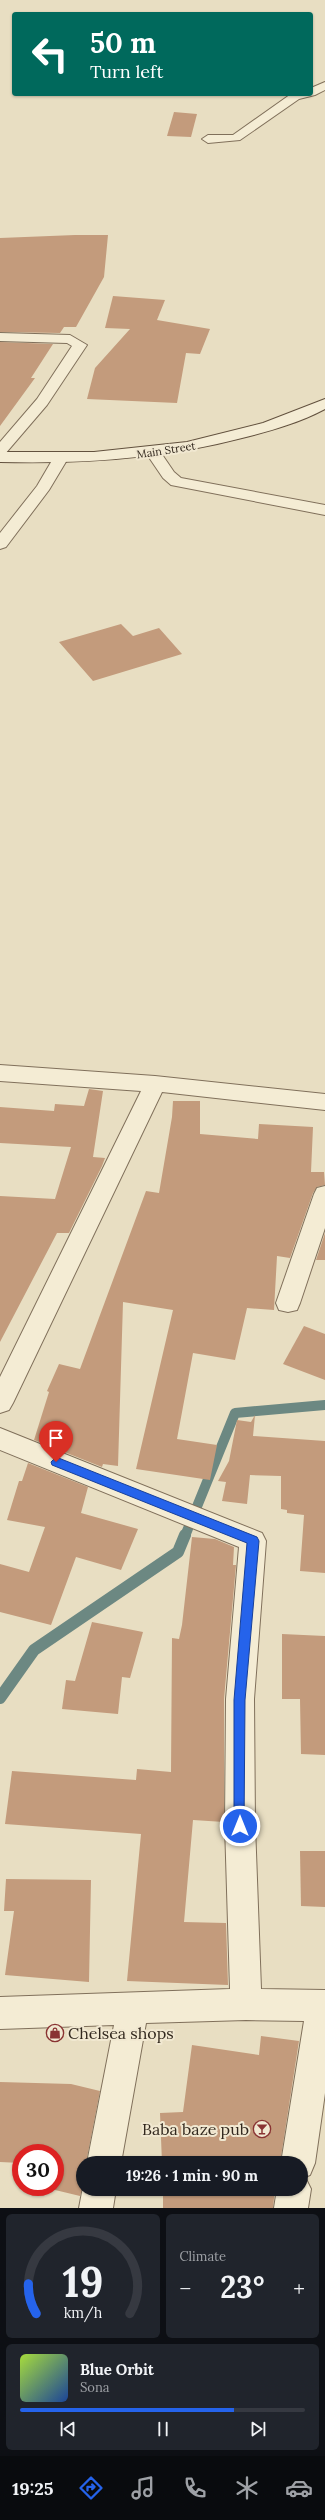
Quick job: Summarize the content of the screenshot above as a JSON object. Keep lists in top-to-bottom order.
{
  "streets": {
    "street": ["Main Street"]
  },
  "places": {
    "shop": ["Chelsea shops"],
    "bar": ["Baba baze pub"]
  },
  "page": {
    "turn": ["50 m", "Turn left"],
    "limit": "30",
    "trip": "19:26 · 1 min · 90 m",
    "tile": "Climate",
    "heat": ["−", "23°", "+"],
    "song": ["Blue Orbit", "Sona"],
    "tabs": "19:25",
    "gauge": ["19", "km/h"]
  }
}
